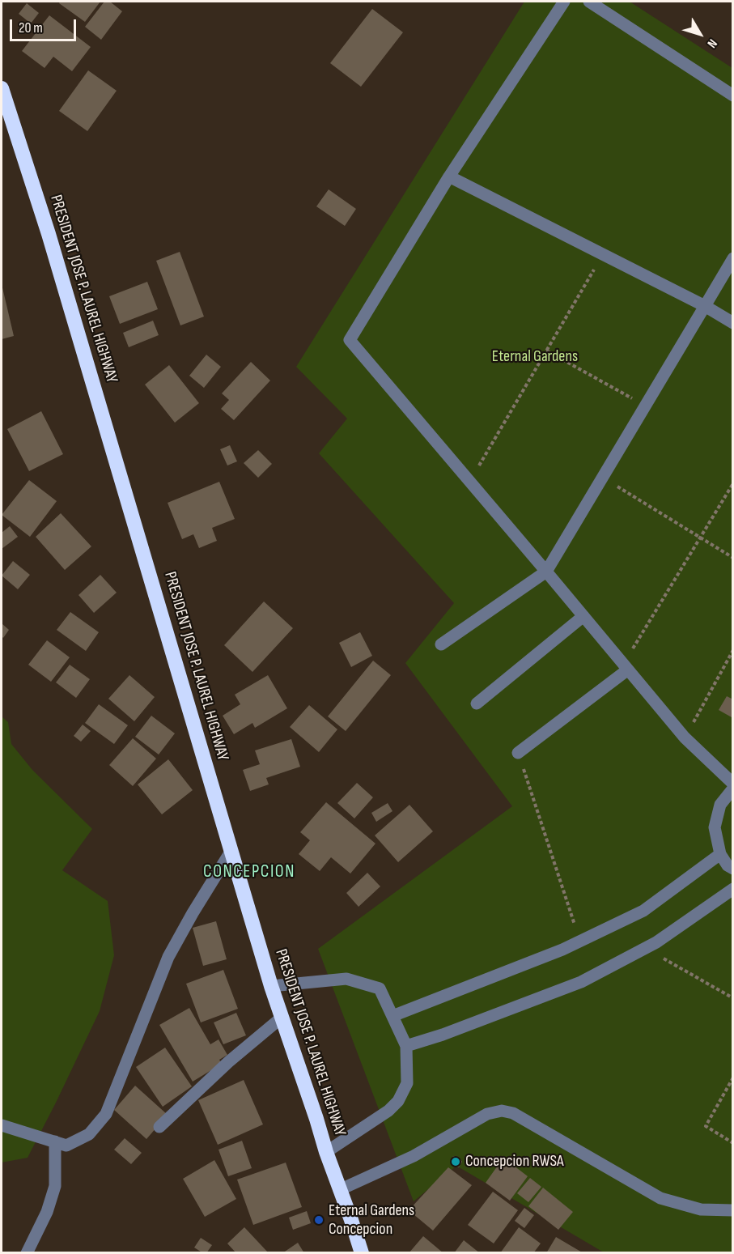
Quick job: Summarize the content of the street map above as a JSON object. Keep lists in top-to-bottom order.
{
  "streets": {
    "highway": ["PRESIDENT JOSE P. LAUREL HIGHWAY"]
  },
  "districts": ["CONCEPCION"],
  "parks": ["Eternal Gardens"],
  "places": ["Concepcion RWSA", "Eternal Gardens Concepcion"],
  "scale_bar": "20 m",
  "north": "bottom right"
}
